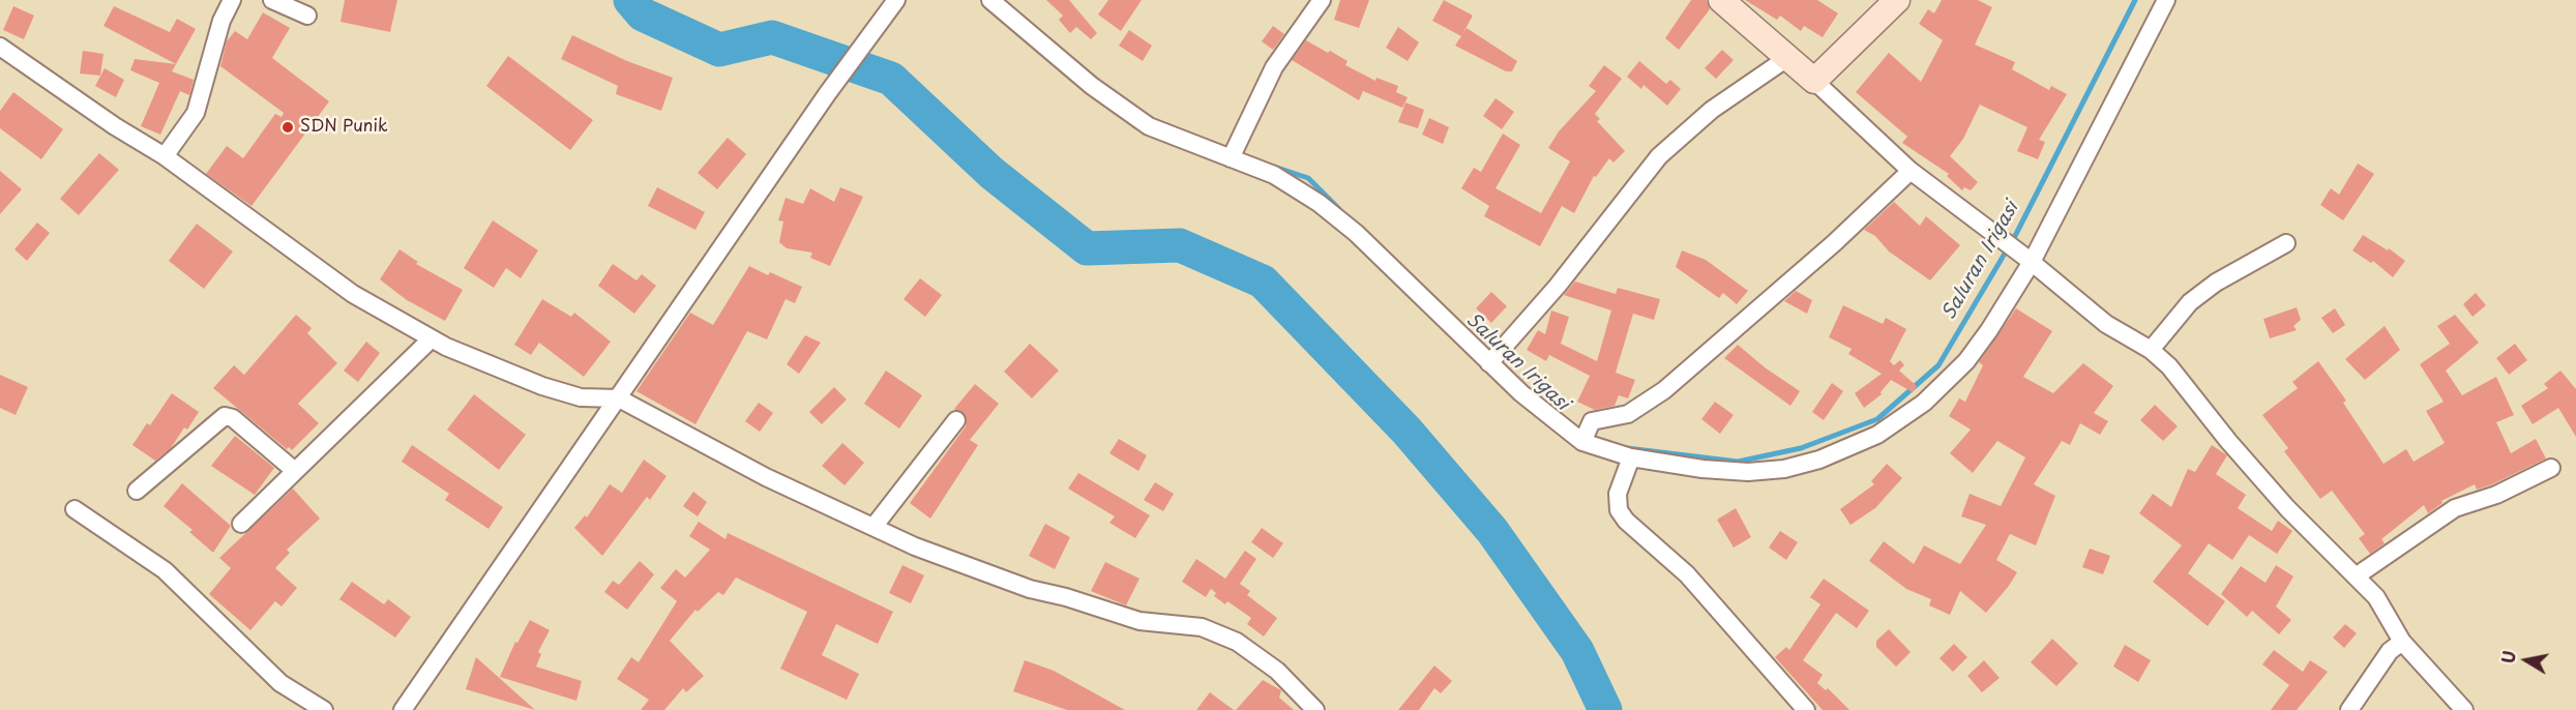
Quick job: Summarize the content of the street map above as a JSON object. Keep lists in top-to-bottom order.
{
  "water": ["Saluran Irigasi"],
  "places": ["SDN Punik"],
  "north": "left"
}
